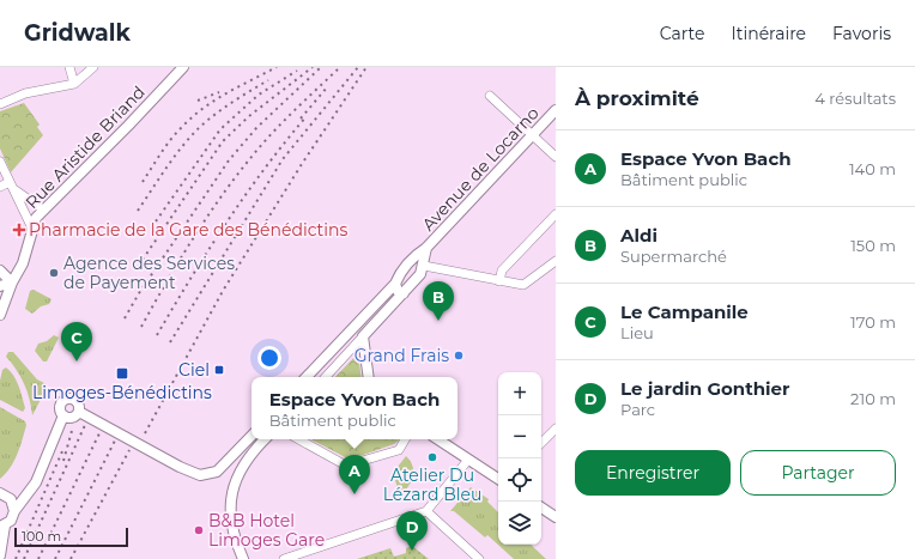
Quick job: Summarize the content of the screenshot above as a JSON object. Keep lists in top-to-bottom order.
{
  "streets": {
    "street": ["Rue Aristide Briand", "Avenue de Locarno"]
  },
  "places": {
    "health": ["Pharmacie de la Gare des Bénédictins"],
    "other": [
      "Agence des Services de Payement",
      "Grand Frais",
      "Atelier Du Lézard Bleu",
      "B&B Hotel Limoges Gare"
    ],
    "transit": ["Ciel", "Limoges-Bénédictins"]
  },
  "scale_bar": "100 m",
  "page": {
    "header": "Gridwalk",
    "nav": ["Carte", "Itinéraire", "Favoris"],
    "heading": ["À proximité", "4 résultats"],
    "list": [
      {
        "mark": "A",
        "name": "Espace Yvon Bach",
        "note": "Bâtiment public",
        "value": "140 m"
      },
      {
        "mark": "B",
        "name": "Aldi",
        "note": "Supermarché",
        "value": "150 m"
      },
      {
        "mark": "C",
        "name": "Le Campanile",
        "note": "Lieu",
        "value": "170 m"
      },
      {
        "mark": "D",
        "name": "Le jardin Gonthier",
        "note": "Parc",
        "value": "210 m"
      }
    ],
    "pins": [
      "B",
      "C",
      "A",
      "D"
    ],
    "map_buttons": ["+", "−"],
    "popup": ["Espace Yvon Bach", "Bâtiment public"],
    "buttons": ["Enregistrer", "Partager"],
    "scale": "100 m"
  }
}
